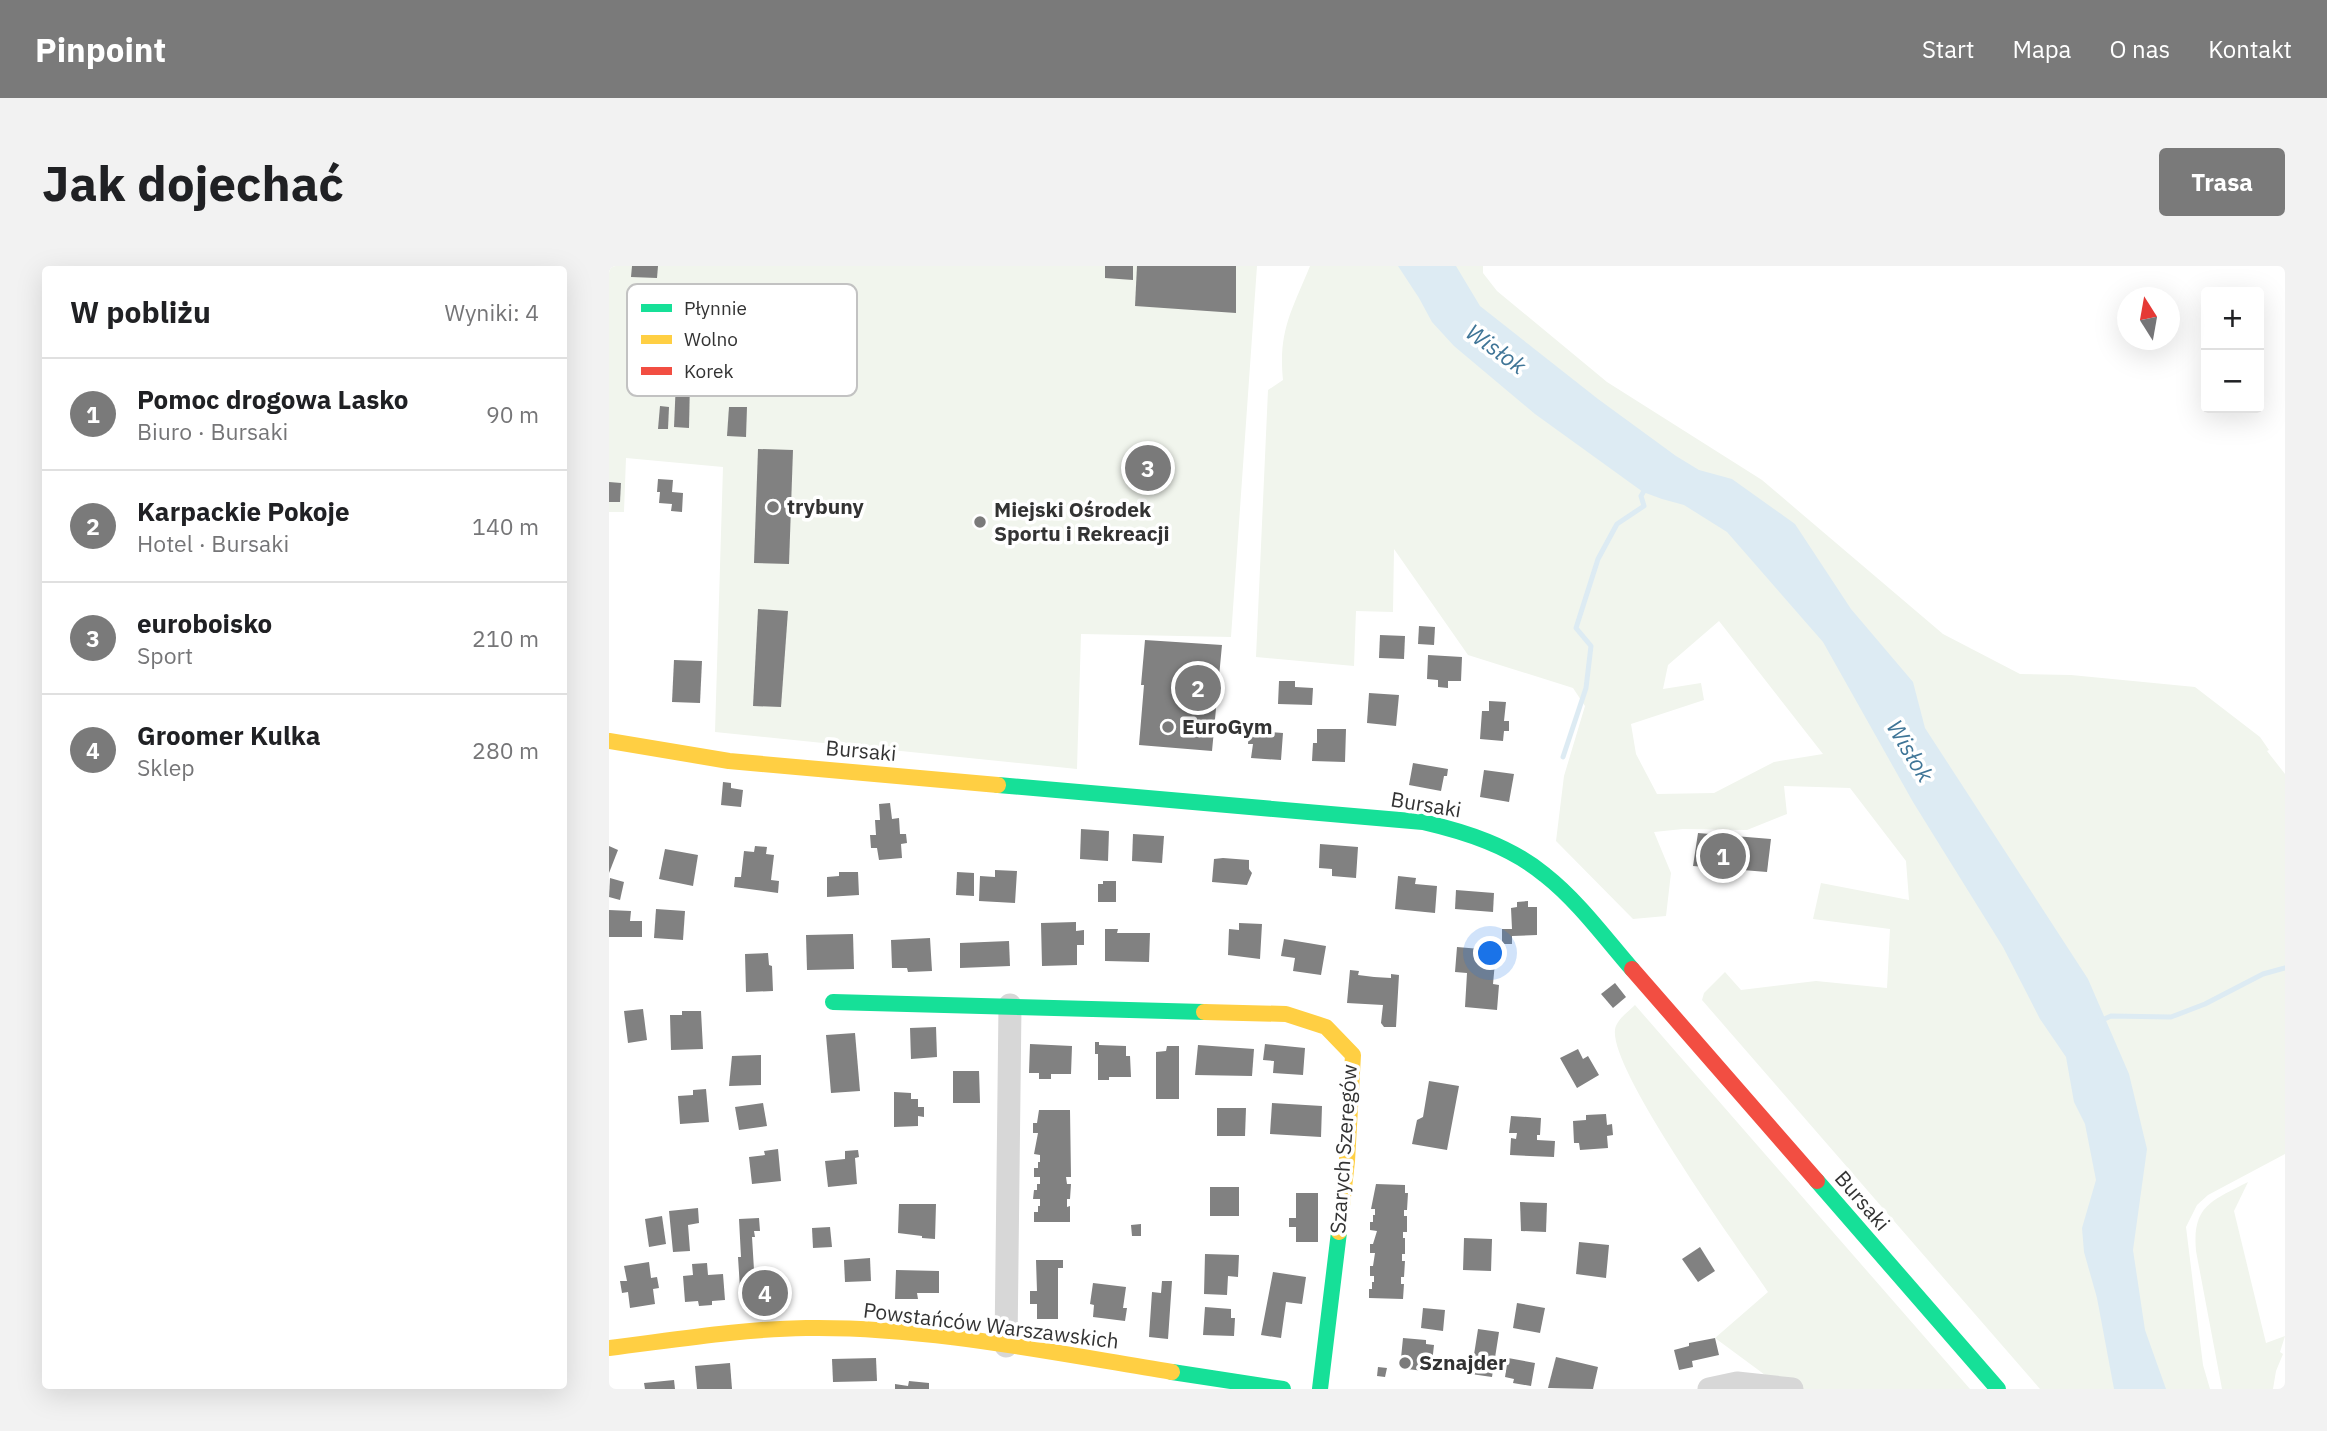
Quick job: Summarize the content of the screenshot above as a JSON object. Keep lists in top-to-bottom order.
{
  "streets": {
    "street": ["Bursaki", "Szarych Szeregów", "Powstańców Warszawskich"]
  },
  "water": ["Wisłok"],
  "places": [
    "trybuny",
    "Miejski Ośrodek Sportu i Rekreacji",
    "EuroGym",
    "Sznajder"
  ],
  "legend": ["Płynnie", "Wolno", "Korek"],
  "north": "top",
  "page": {
    "header": "Pinpoint",
    "nav": [
      "Start",
      "Mapa",
      "O nas",
      "Kontakt"
    ],
    "buttons": "Trasa",
    "title": "Jak dojechać",
    "heading": ["W pobliżu", "Wyniki: 4"],
    "map_buttons": ["+", "−"],
    "list": [
      {
        "mark": "1",
        "name": "Pomoc drogowa Lasko",
        "note": "Biuro · Bursaki",
        "value": "90 m"
      },
      {
        "mark": "2",
        "name": "Karpackie Pokoje",
        "note": "Hotel · Bursaki",
        "value": "140 m"
      },
      {
        "mark": "3",
        "name": "euroboisko",
        "note": "Sport",
        "value": "210 m"
      },
      {
        "mark": "4",
        "name": "Groomer Kulka",
        "note": "Sklep",
        "value": "280 m"
      }
    ],
    "pins": [
      "3",
      "2",
      "1",
      "4"
    ]
  }
}
